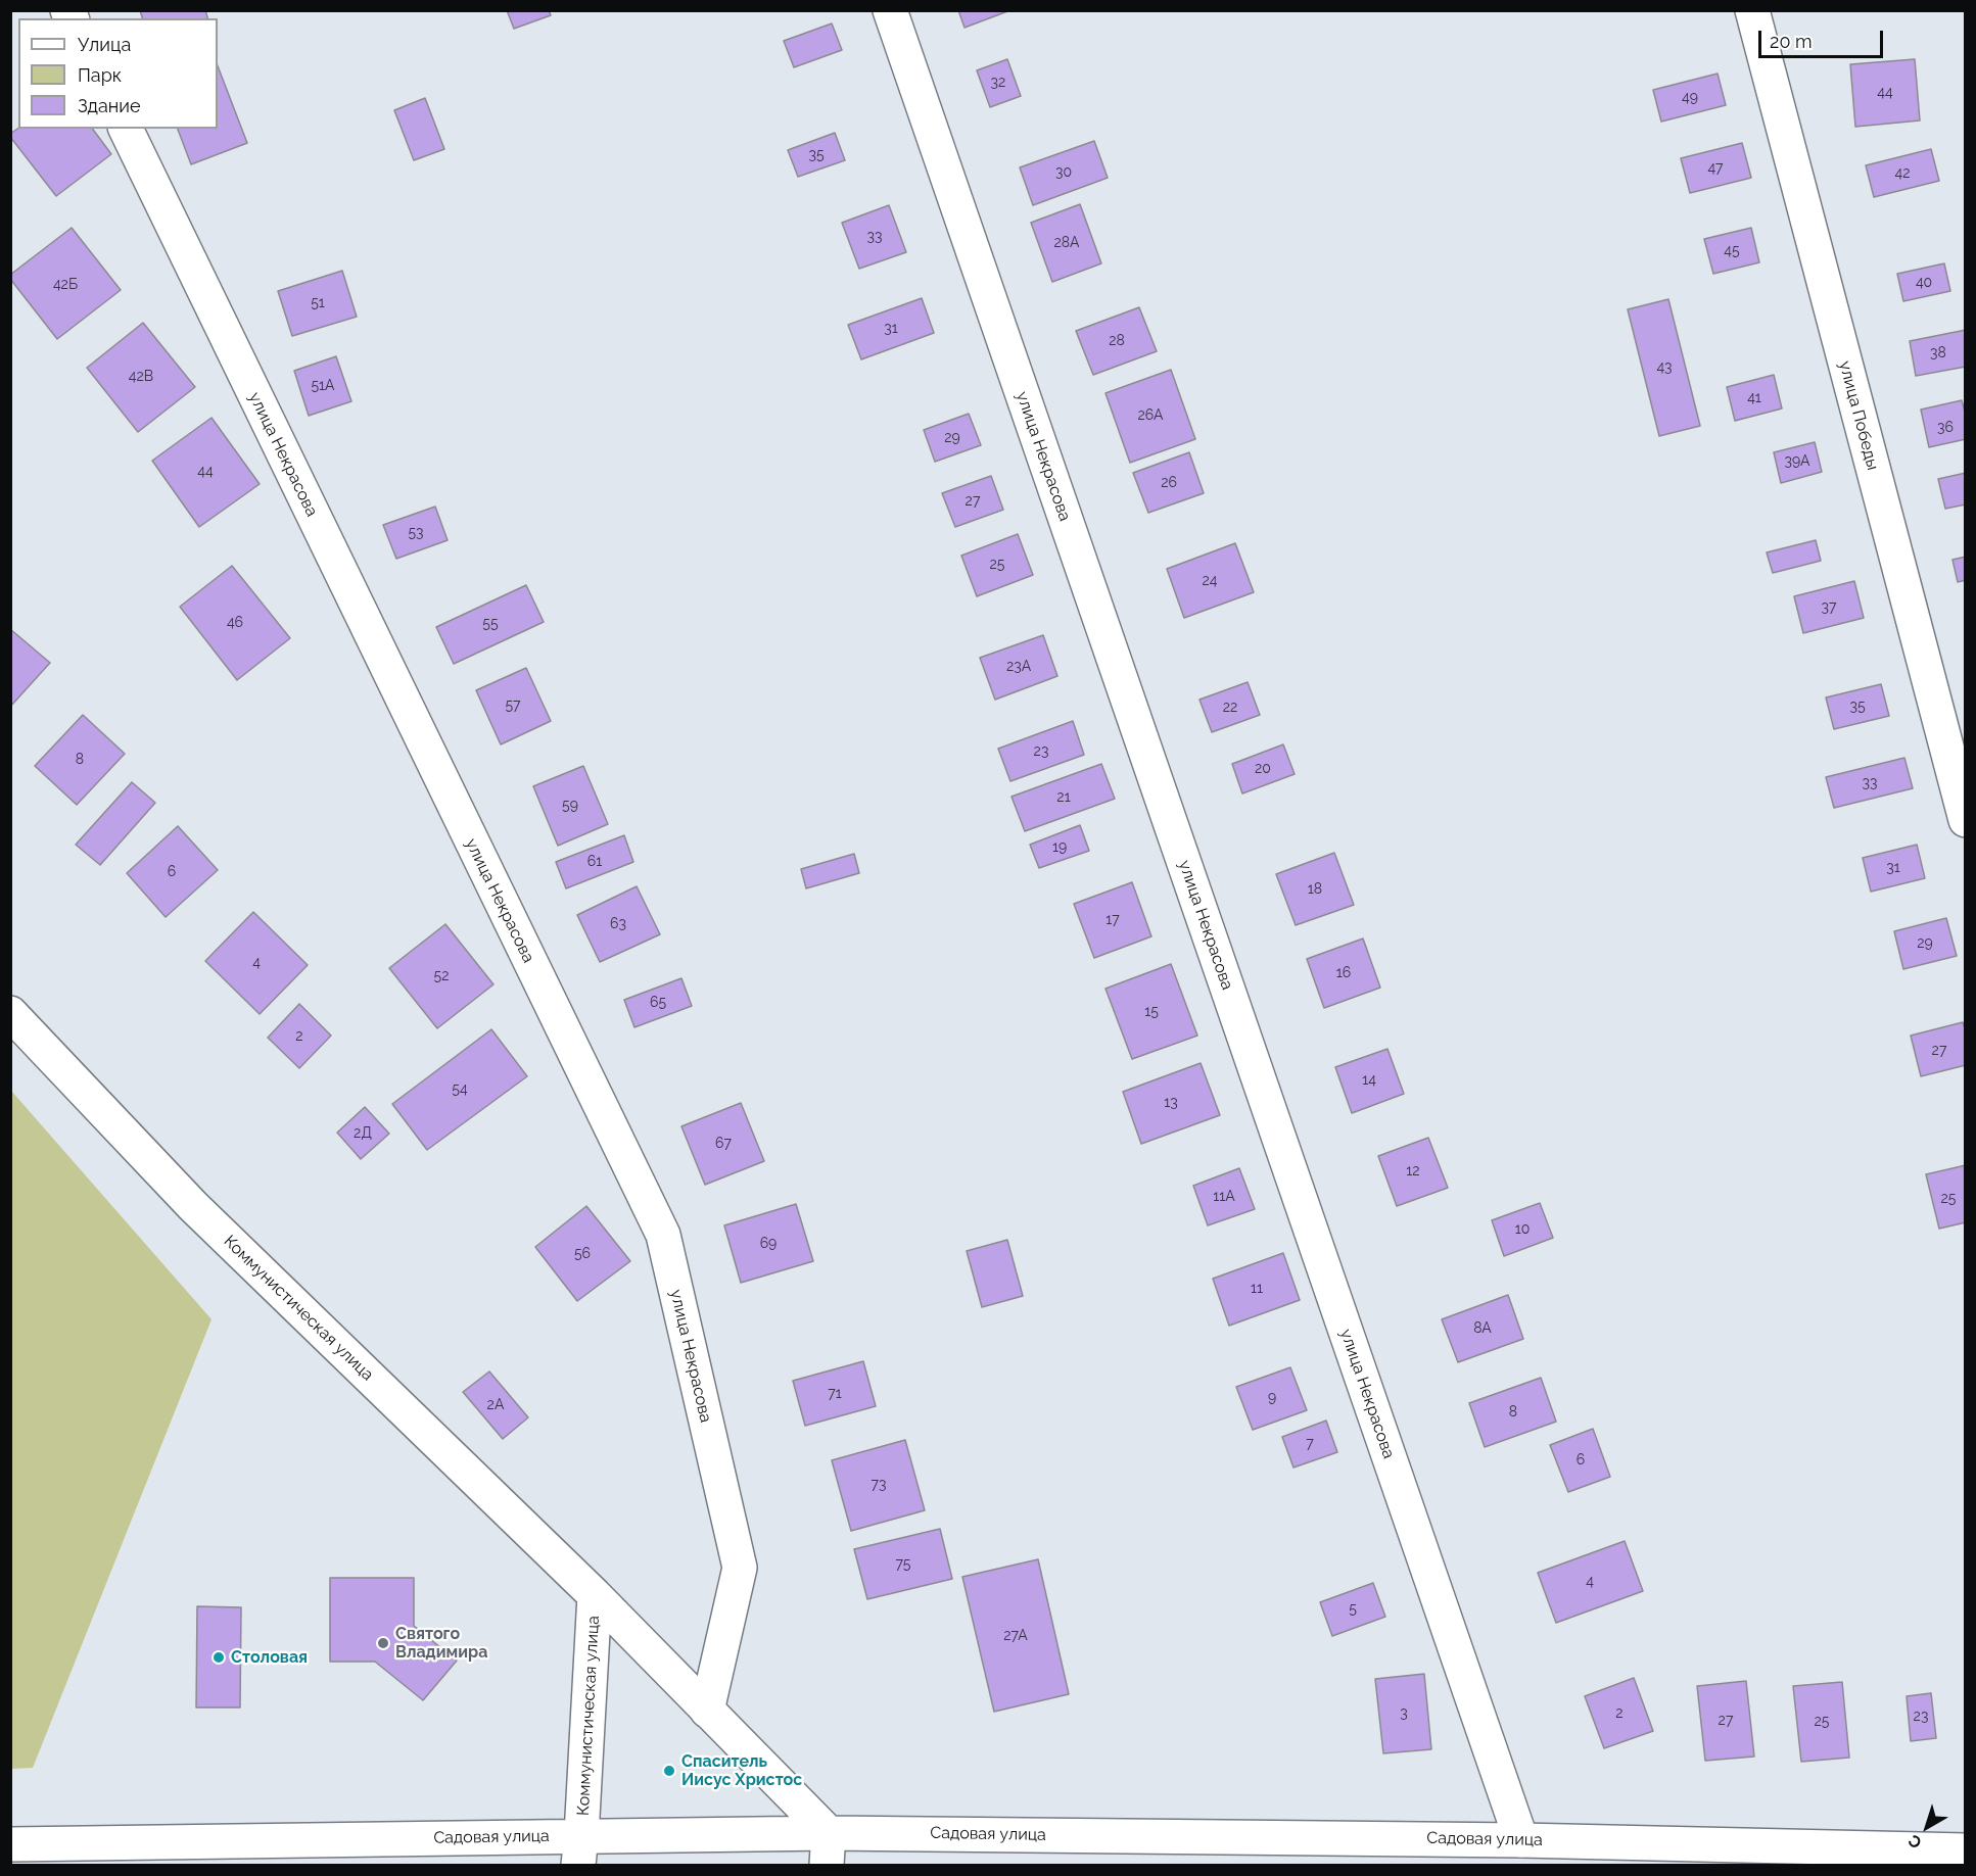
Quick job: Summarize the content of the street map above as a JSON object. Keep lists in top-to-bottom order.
{
  "streets": {
    "street": [
      "улица Победы",
      "улица Некрасова",
      "Коммунистическая улица",
      "Садовая улица"
    ]
  },
  "crossings": [
    ["улица Некрасова", "Коммунистическая улица"],
    ["улица Некрасова", "Садовая улица"],
    ["Коммунистическая улица", "Садовая улица"]
  ],
  "places": ["Святого Владимира", "Столовая", "Спаситель Иисус Христос"],
  "house_numbers": [
    "32",
    "44",
    "49",
    "35",
    "47",
    "30",
    "42",
    "33",
    "28А",
    "45",
    "40",
    "42Б",
    "51",
    "31",
    "28",
    "38",
    "43",
    "42В",
    "51А",
    "41",
    "26А",
    "36",
    "29",
    "39А",
    "44",
    "26",
    "27",
    "53",
    "25",
    "24",
    "37",
    "46",
    "55",
    "23А",
    "57",
    "35",
    "22",
    "23",
    "8",
    "20",
    "33",
    "21",
    "59",
    "19",
    "61",
    "31",
    "6",
    "18",
    "17",
    "63",
    "29",
    "4",
    "16",
    "52",
    "65",
    "15",
    "2",
    "27",
    "14",
    "54",
    "13",
    "2Д",
    "67",
    "12",
    "11А",
    "25",
    "10",
    "69",
    "56",
    "11",
    "8А",
    "71",
    "9",
    "2А",
    "8",
    "7",
    "6",
    "73",
    "75",
    "4",
    "5",
    "27А",
    "3",
    "2",
    "23",
    "27",
    "25"
  ],
  "legend": ["Улица", "Парк", "Здание"],
  "scale_bar": "20 m",
  "north": "bottom left"
}
